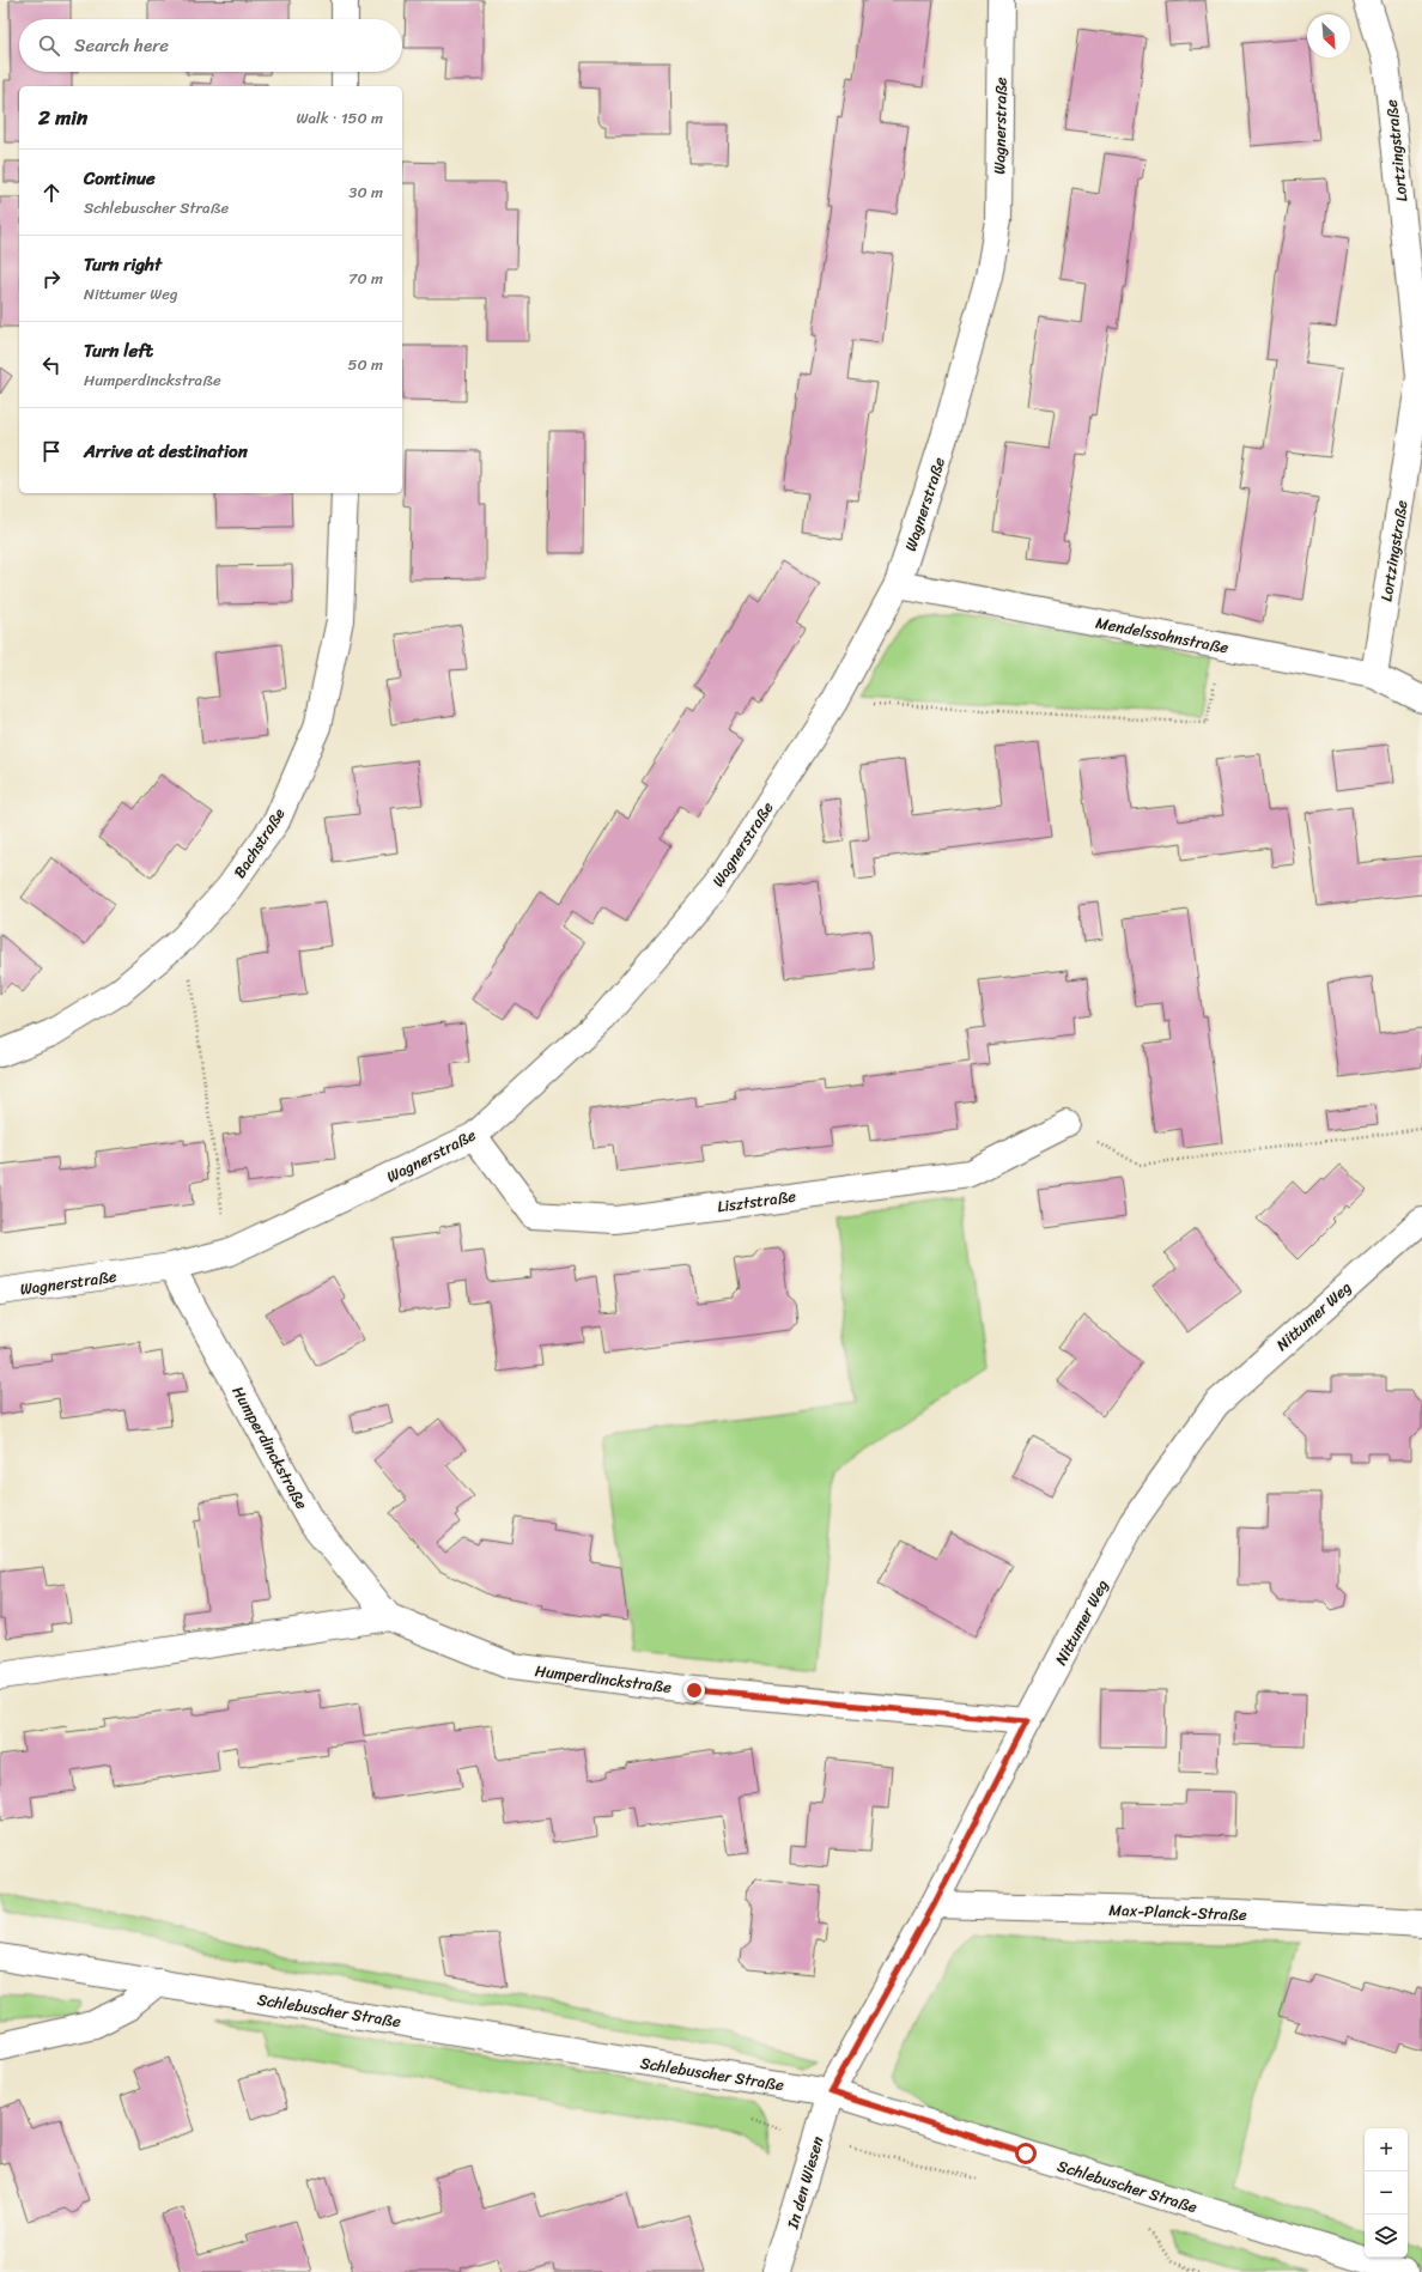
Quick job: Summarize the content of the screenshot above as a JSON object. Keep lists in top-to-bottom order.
{
  "streets": {
    "street": [
      "Wagnerstraße",
      "Lortzingstraße",
      "Mendelssohnstraße",
      "Bachstraße",
      "Lisztstraße",
      "Nittumer Weg",
      "Humperdinckstraße",
      "Max-Planck-Straße",
      "Schlebuscher Straße",
      "In den Wiesen"
    ]
  },
  "crossings": [
    ["Wagnerstraße", "Mendelssohnstraße"],
    ["Wagnerstraße", "Lisztstraße"],
    ["Wagnerstraße", "Humperdinckstraße"],
    ["Lortzingstraße", "Mendelssohnstraße"],
    ["Nittumer Weg", "Humperdinckstraße"],
    ["Nittumer Weg", "Max-Planck-Straße"],
    ["Nittumer Weg", "Schlebuscher Straße"],
    ["Nittumer Weg", "In den Wiesen"],
    ["Schlebuscher Straße", "In den Wiesen"]
  ],
  "north": "bottom right",
  "page": {
    "search": "Search here",
    "heading": ["2 min", "Walk · 150 m"],
    "list": [
      ["Continue", "Schlebuscher Straße", "30 m"],
      ["Turn right", "Nittumer Weg", "70 m"],
      ["Turn left", "Humperdinckstraße", "50 m"],
      "Arrive at destination"
    ],
    "map_buttons": ["+", "−"]
  }
}
